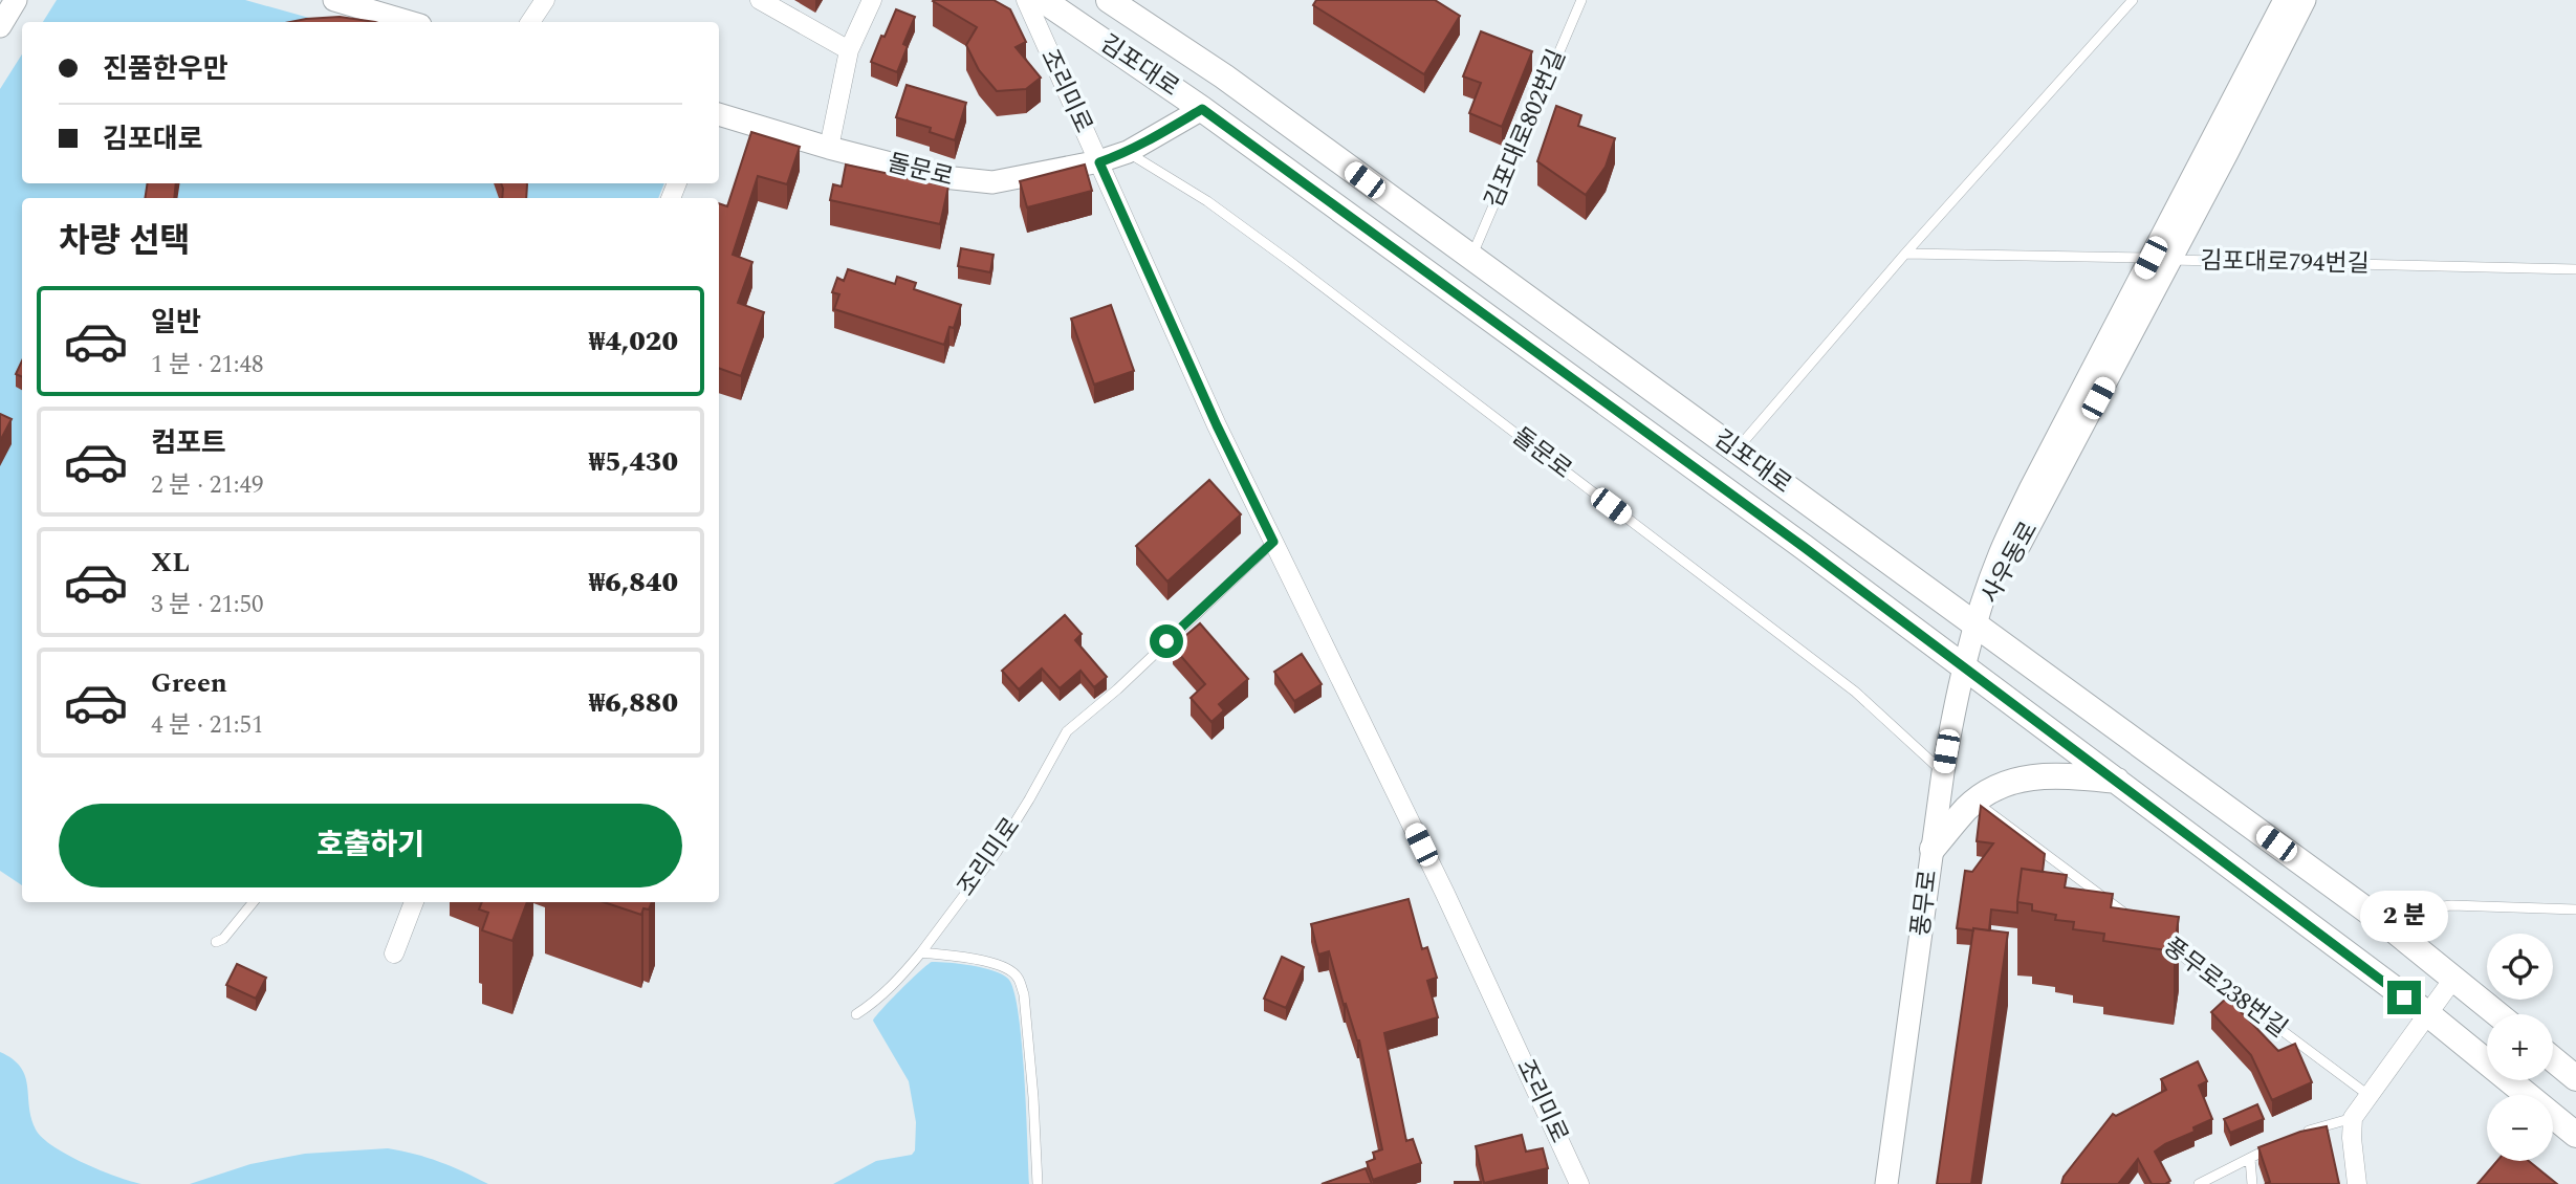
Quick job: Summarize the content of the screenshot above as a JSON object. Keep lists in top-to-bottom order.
{
  "streets": {
    "main road": ["김포대로"],
    "street": [
      "조리미로",
      "돌문로",
      "사우동로",
      "풍무로"
    ],
    "lane": ["김포대로802번길", "김포대로794번길", "풍무로238번길"]
  },
  "crossings": [
    ["김포대로", "김포대로802번길"],
    ["김포대로", "돌문로"],
    ["김포대로", "사우동로"],
    ["김포대로", "풍무로"],
    ["조리미로", "돌문로"],
    ["돌문로", "풍무로"],
    ["김포대로794번길", "사우동로"],
    ["사우동로", "풍무로"]
  ],
  "page": {
    "banner": ["진품한우만", "김포대로"],
    "heading": "차량 선택",
    "list": [
      {
        "name": "일반",
        "note": "1 분 · 21:48",
        "value": "₩4,020"
      },
      {
        "name": "컴포트",
        "note": "2 분 · 21:49",
        "value": "₩5,430"
      },
      {
        "name": "XL",
        "note": "3 분 · 21:50",
        "value": "₩6,840"
      },
      {
        "name": "Green",
        "note": "4 분 · 21:51",
        "value": "₩6,880"
      }
    ],
    "buttons": "호출하기",
    "bubble": "2 분",
    "map_buttons": ["+", "−"]
  }
}
